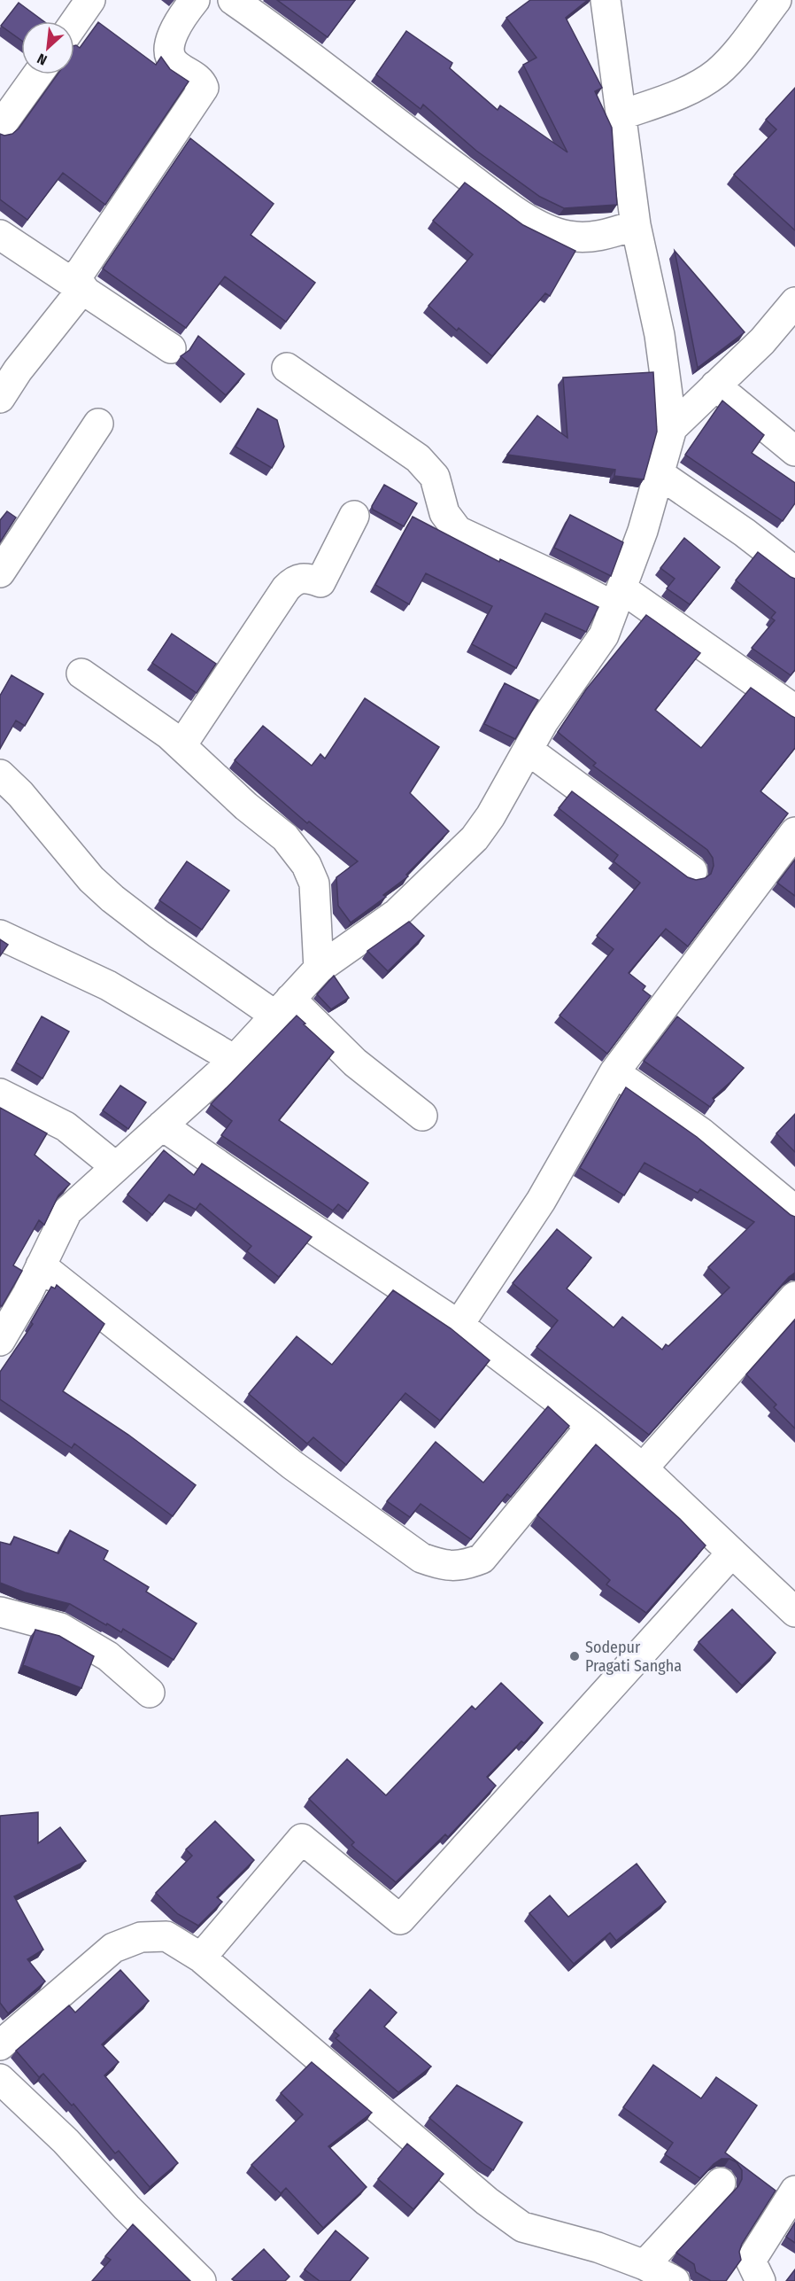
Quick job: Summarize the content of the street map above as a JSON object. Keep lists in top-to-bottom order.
{
  "places": ["Sodepur Pragati Sangha"],
  "north": "bottom left"
}
